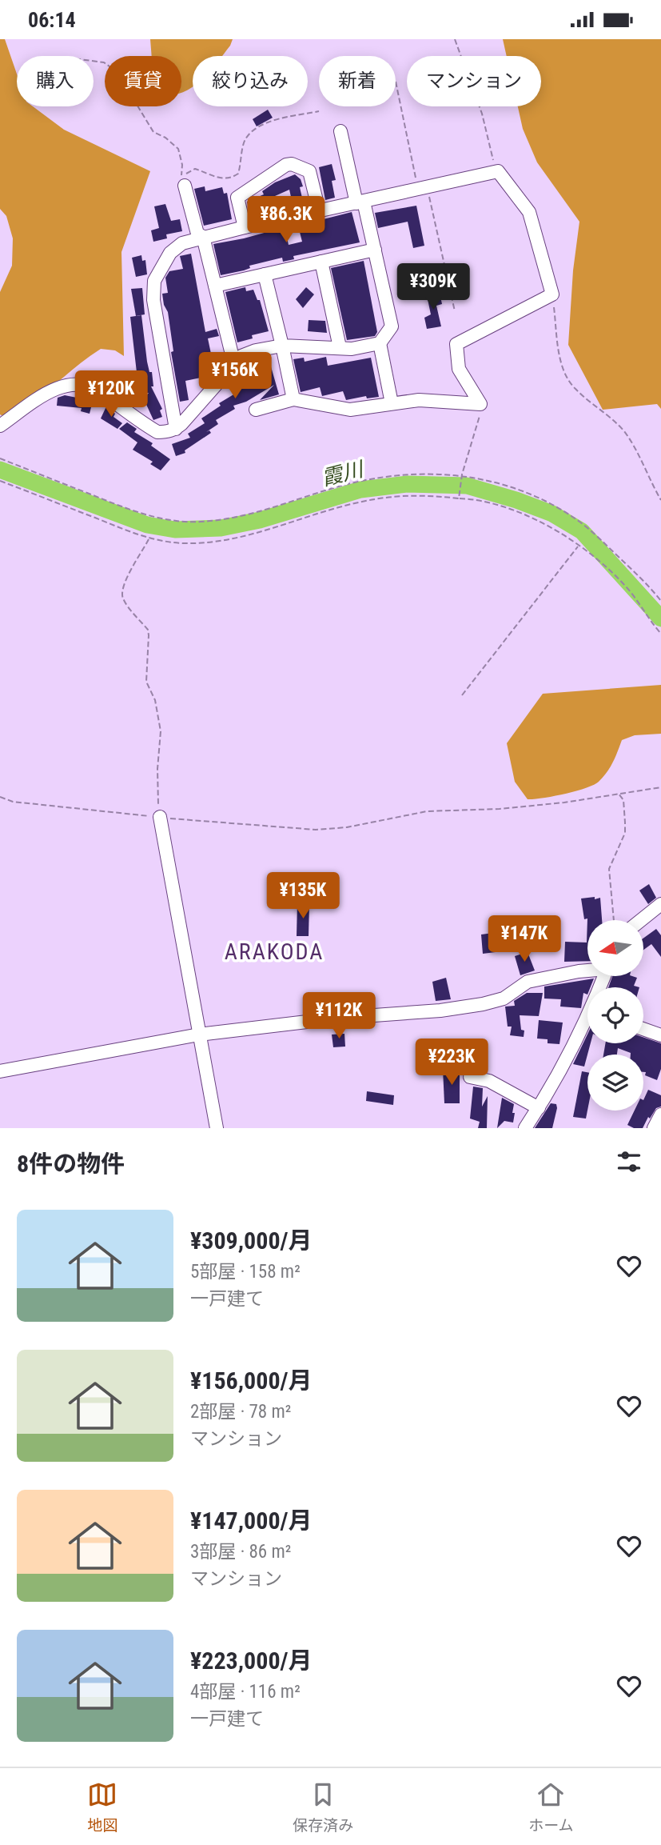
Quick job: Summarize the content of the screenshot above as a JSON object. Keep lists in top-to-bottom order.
{
  "districts": ["ARAKODA"],
  "water": ["霞川"],
  "north": "left",
  "page": {
    "status": "06:14",
    "chip": [
      "購入",
      "賃貸",
      "絞り込み",
      "新着",
      "マンション"
    ],
    "price": [
      "¥86.3K",
      "¥309K",
      "¥156K",
      "¥120K",
      "¥135K",
      "¥147K",
      "¥112K",
      "¥223K"
    ],
    "heading": "8件の物件",
    "list": [
      {
        "name": "¥309,000/月",
        "note": "5部屋 · 158 m² · 一戸建て"
      },
      {
        "name": "¥156,000/月",
        "note": "2部屋 · 78 m² · マンション"
      },
      {
        "name": "¥147,000/月",
        "note": "3部屋 · 86 m² · マンション"
      },
      {
        "name": "¥223,000/月",
        "note": "4部屋 · 116 m² · 一戸建て"
      }
    ],
    "tabs": ["地図", "保存済み", "ホーム"]
  }
}
